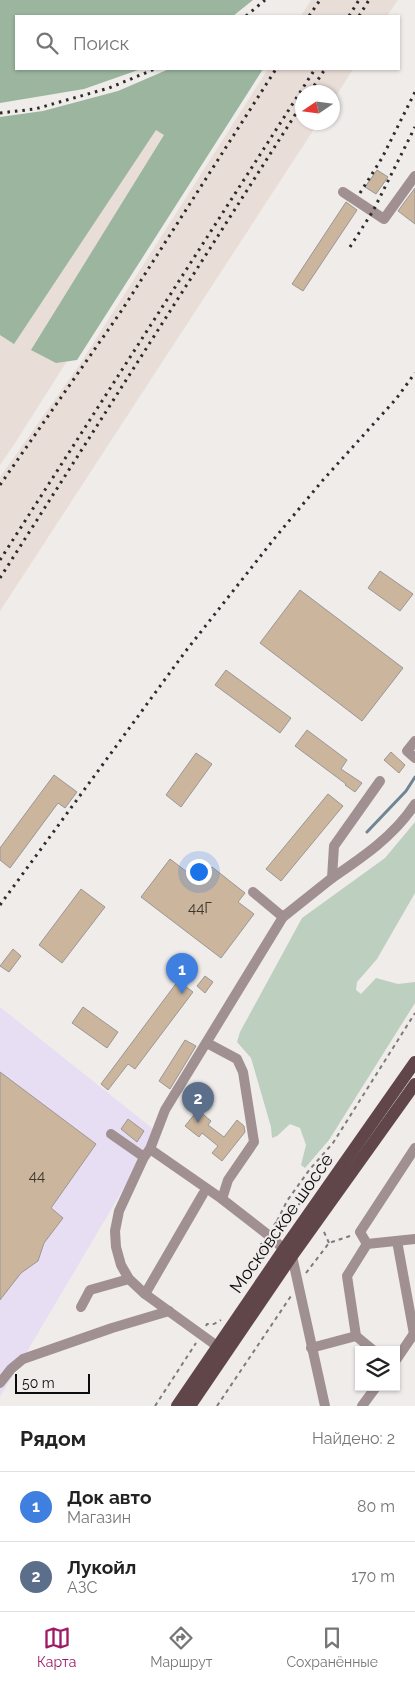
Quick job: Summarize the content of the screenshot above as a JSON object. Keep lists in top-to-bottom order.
{
  "streets": {
    "main road": ["Московское шоссе"]
  },
  "house_numbers": ["44Г", "44"],
  "scale_bar": "50 m",
  "north": "left",
  "page": {
    "search": "Поиск",
    "pins": ["1", "2"],
    "scale": "50 m",
    "heading": ["Рядом", "Найдено: 2"],
    "list": [
      {
        "mark": "1",
        "name": "Док авто",
        "note": "Магазин",
        "value": "80 m"
      },
      {
        "mark": "2",
        "name": "Лукойл",
        "note": "АЗС",
        "value": "170 m"
      }
    ],
    "nav": ["Карта", "Маршрут", "Сохранённые"]
  }
}
